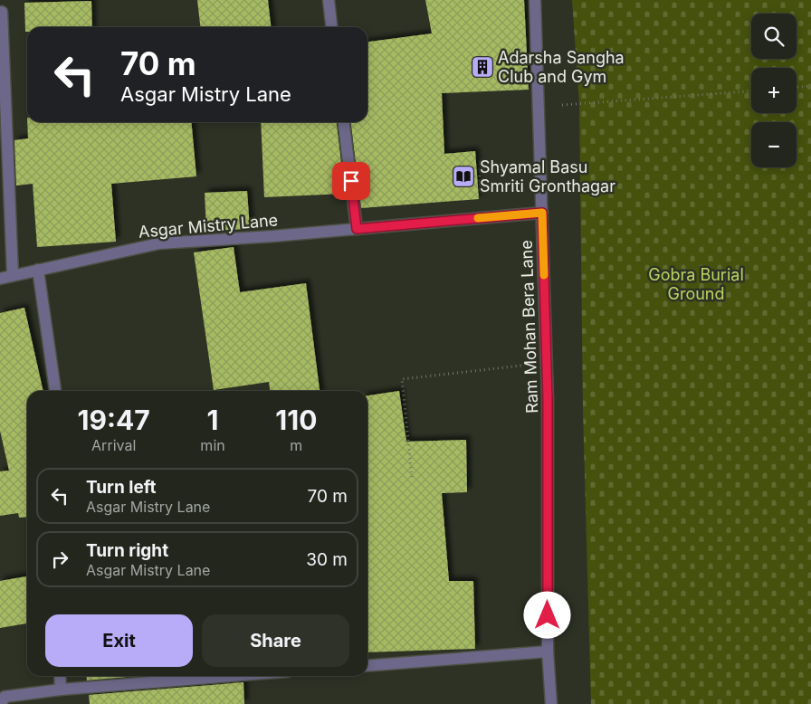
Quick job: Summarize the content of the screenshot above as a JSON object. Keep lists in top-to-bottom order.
{
  "streets": {
    "street": ["Asgar Mistry Lane", "Ram Mohan Bera Lane"]
  },
  "crossings": [
    ["Asgar Mistry Lane", "Ram Mohan Bera Lane"]
  ],
  "parks": ["Gobra Burial Ground"],
  "places": {
    "building": ["Adarsha Sangha Club and Gym"],
    "library": ["Shyamal Basu Smriti Gronthagar"]
  },
  "page": {
    "map_buttons": ["+", "−"],
    "turn": ["70 m", "Asgar Mistry Lane"],
    "eta": [
      "19:47",
      "Arrival",
      "1",
      "min",
      "110",
      "m"
    ],
    "list": [
      {
        "name": "Turn left",
        "note": "Asgar Mistry Lane",
        "value": "70 m"
      },
      {
        "name": "Turn right",
        "note": "Asgar Mistry Lane",
        "value": "30 m"
      }
    ],
    "buttons": ["Exit", "Share"]
  }
}
